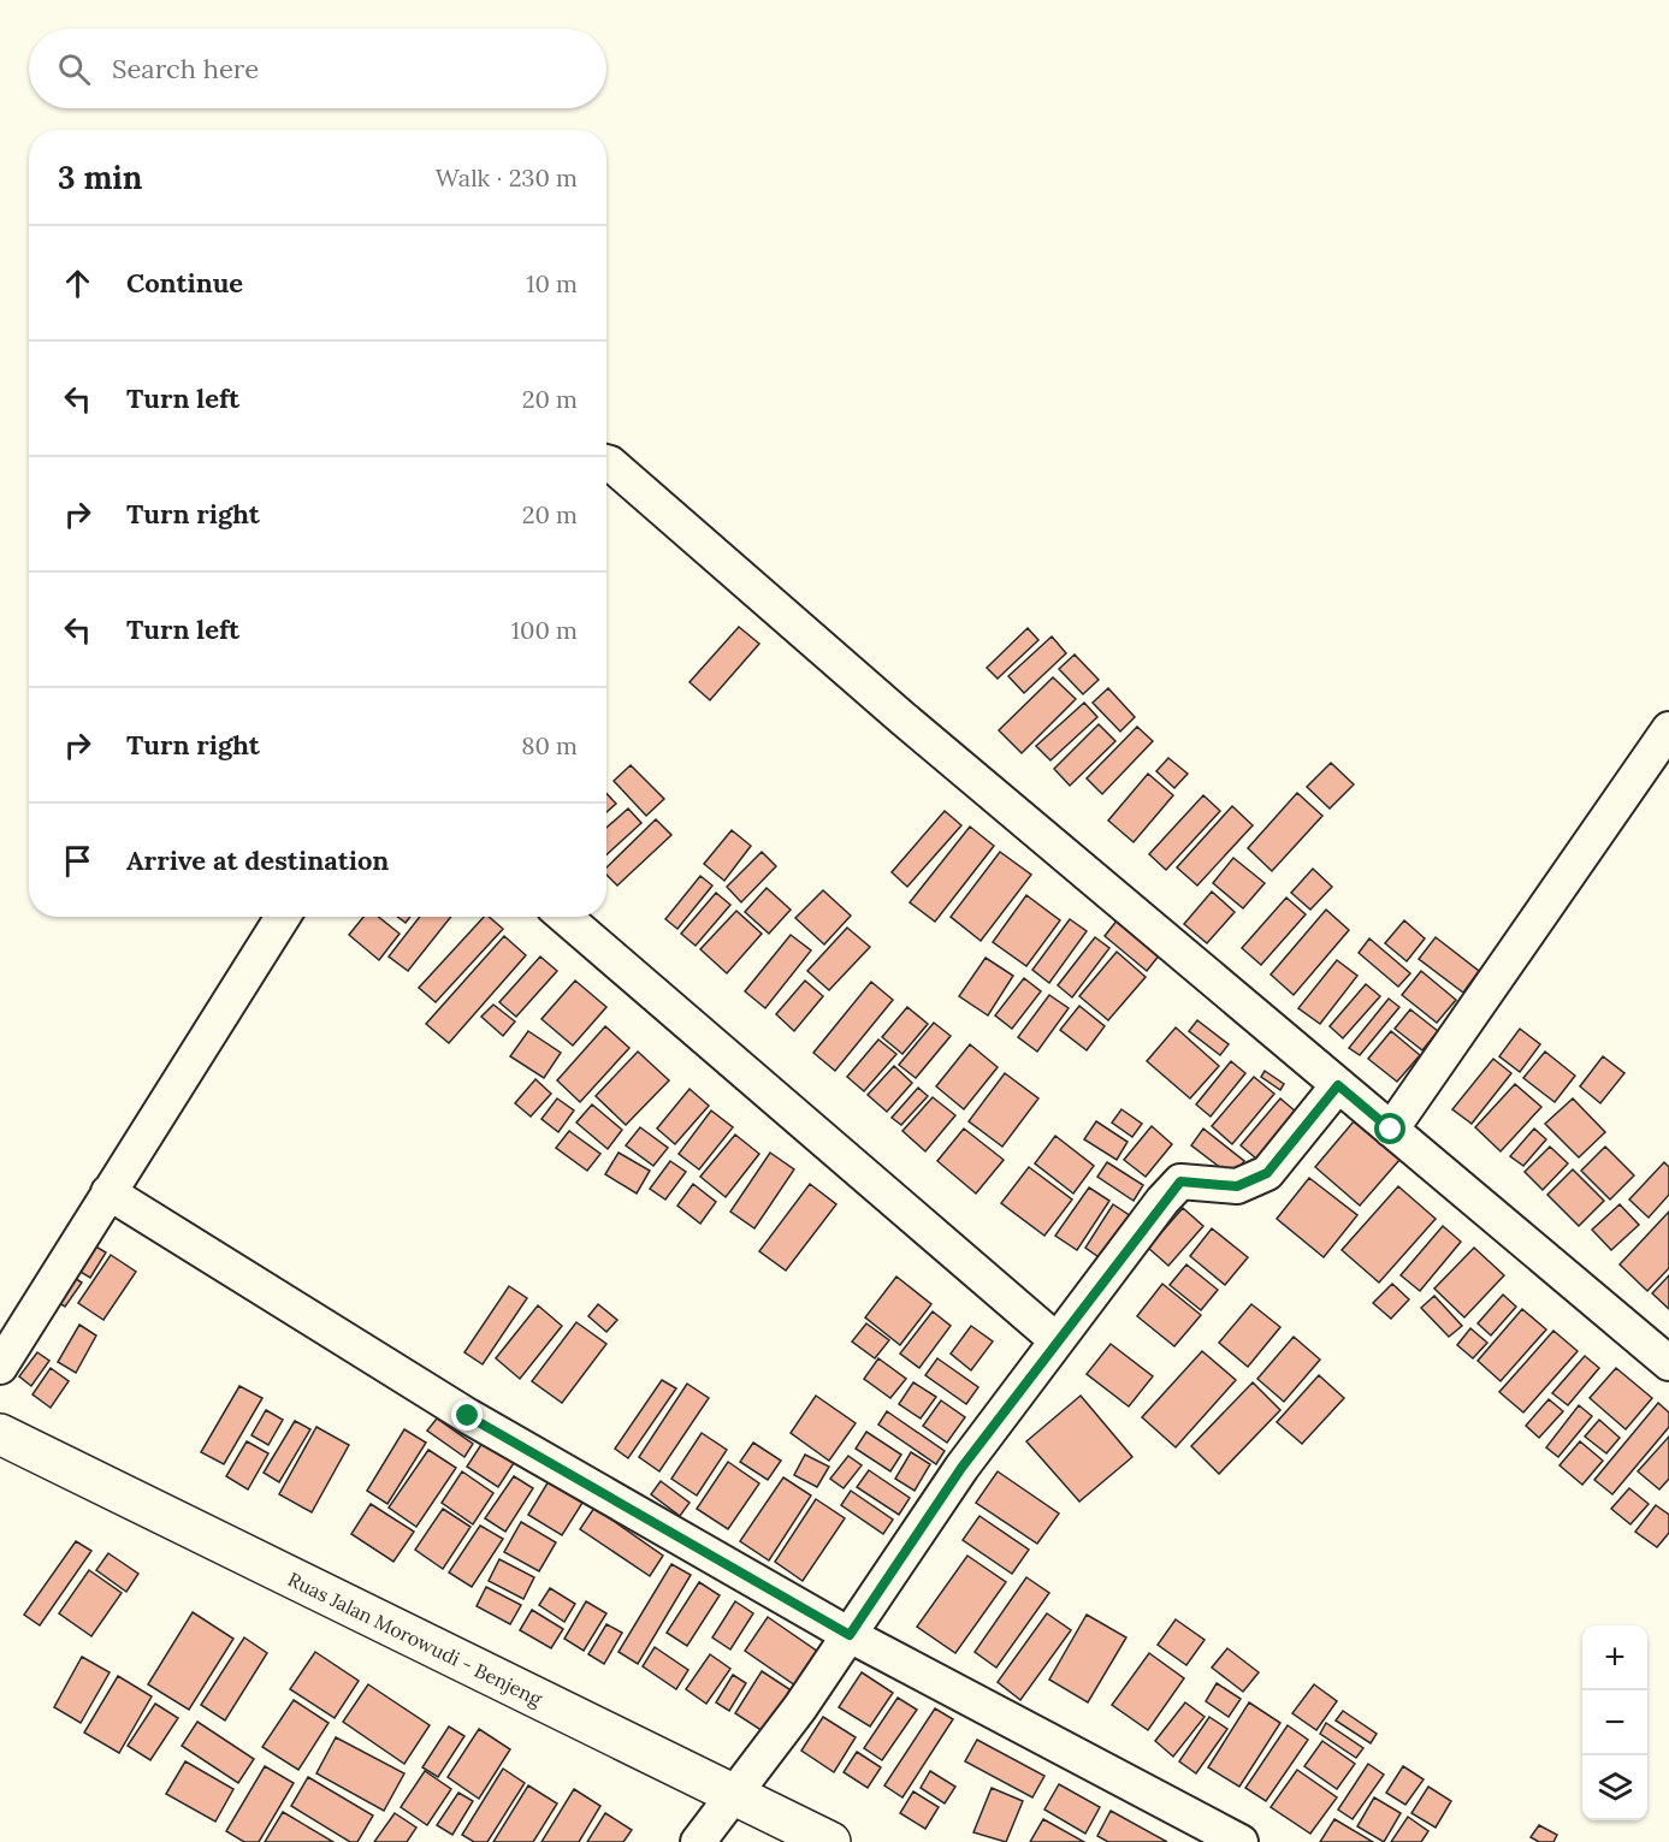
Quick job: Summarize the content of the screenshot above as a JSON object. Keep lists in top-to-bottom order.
{
  "streets": {
    "main road": ["Ruas Jalan Morowudi - Benjeng"]
  },
  "page": {
    "search": "Search here",
    "heading": ["3 min", "Walk · 230 m"],
    "list": [
      ["Continue", "10 m"],
      ["Turn left", "20 m"],
      ["Turn right", "20 m"],
      ["Turn left", "100 m"],
      ["Turn right", "80 m"],
      "Arrive at destination"
    ],
    "map_buttons": ["+", "−"]
  }
}
